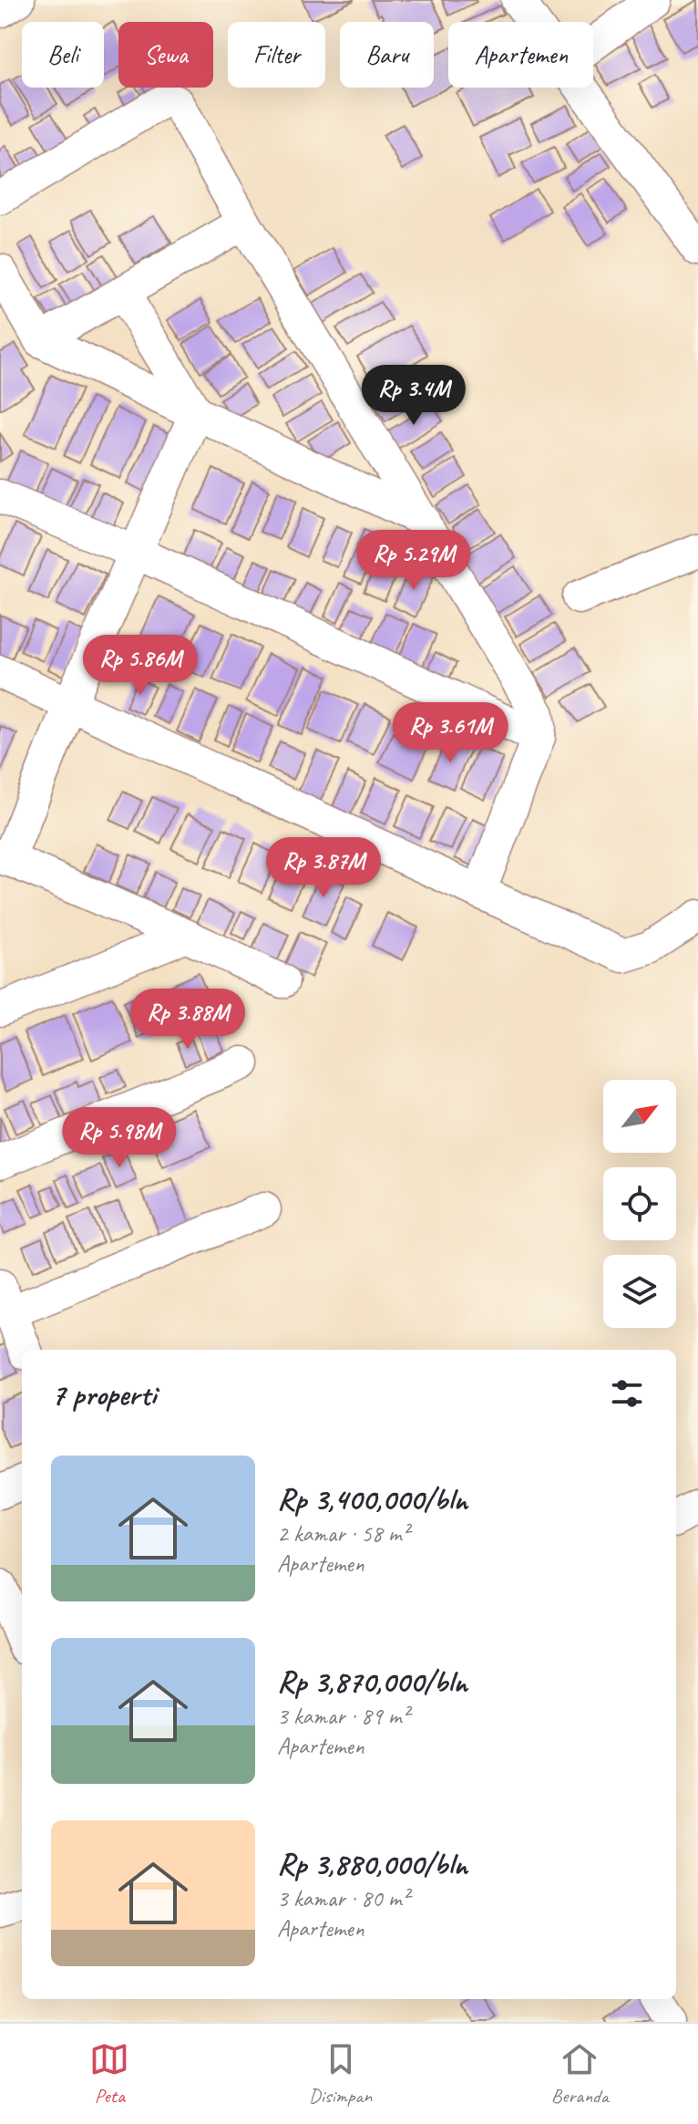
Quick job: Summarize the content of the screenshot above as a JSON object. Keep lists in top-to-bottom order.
{
  "north": "top right",
  "page": {
    "chip": [
      "Beli",
      "Sewa",
      "Filter",
      "Baru",
      "Apartemen"
    ],
    "price": [
      "Rp 3.4M",
      "Rp 5.29M",
      "Rp 5.86M",
      "Rp 3.61M",
      "Rp 3.87M",
      "Rp 3.88M",
      "Rp 5.98M"
    ],
    "heading": "7 properti",
    "list": [
      {
        "name": "Rp 3,400,000/bln",
        "note": "2 kamar · 58 m² · Apartemen"
      },
      {
        "name": "Rp 3,870,000/bln",
        "note": "3 kamar · 89 m² · Apartemen"
      },
      {
        "name": "Rp 3,880,000/bln",
        "note": "3 kamar · 80 m² · Apartemen"
      }
    ],
    "tabs": ["Peta", "Disimpan", "Beranda"]
  }
}
